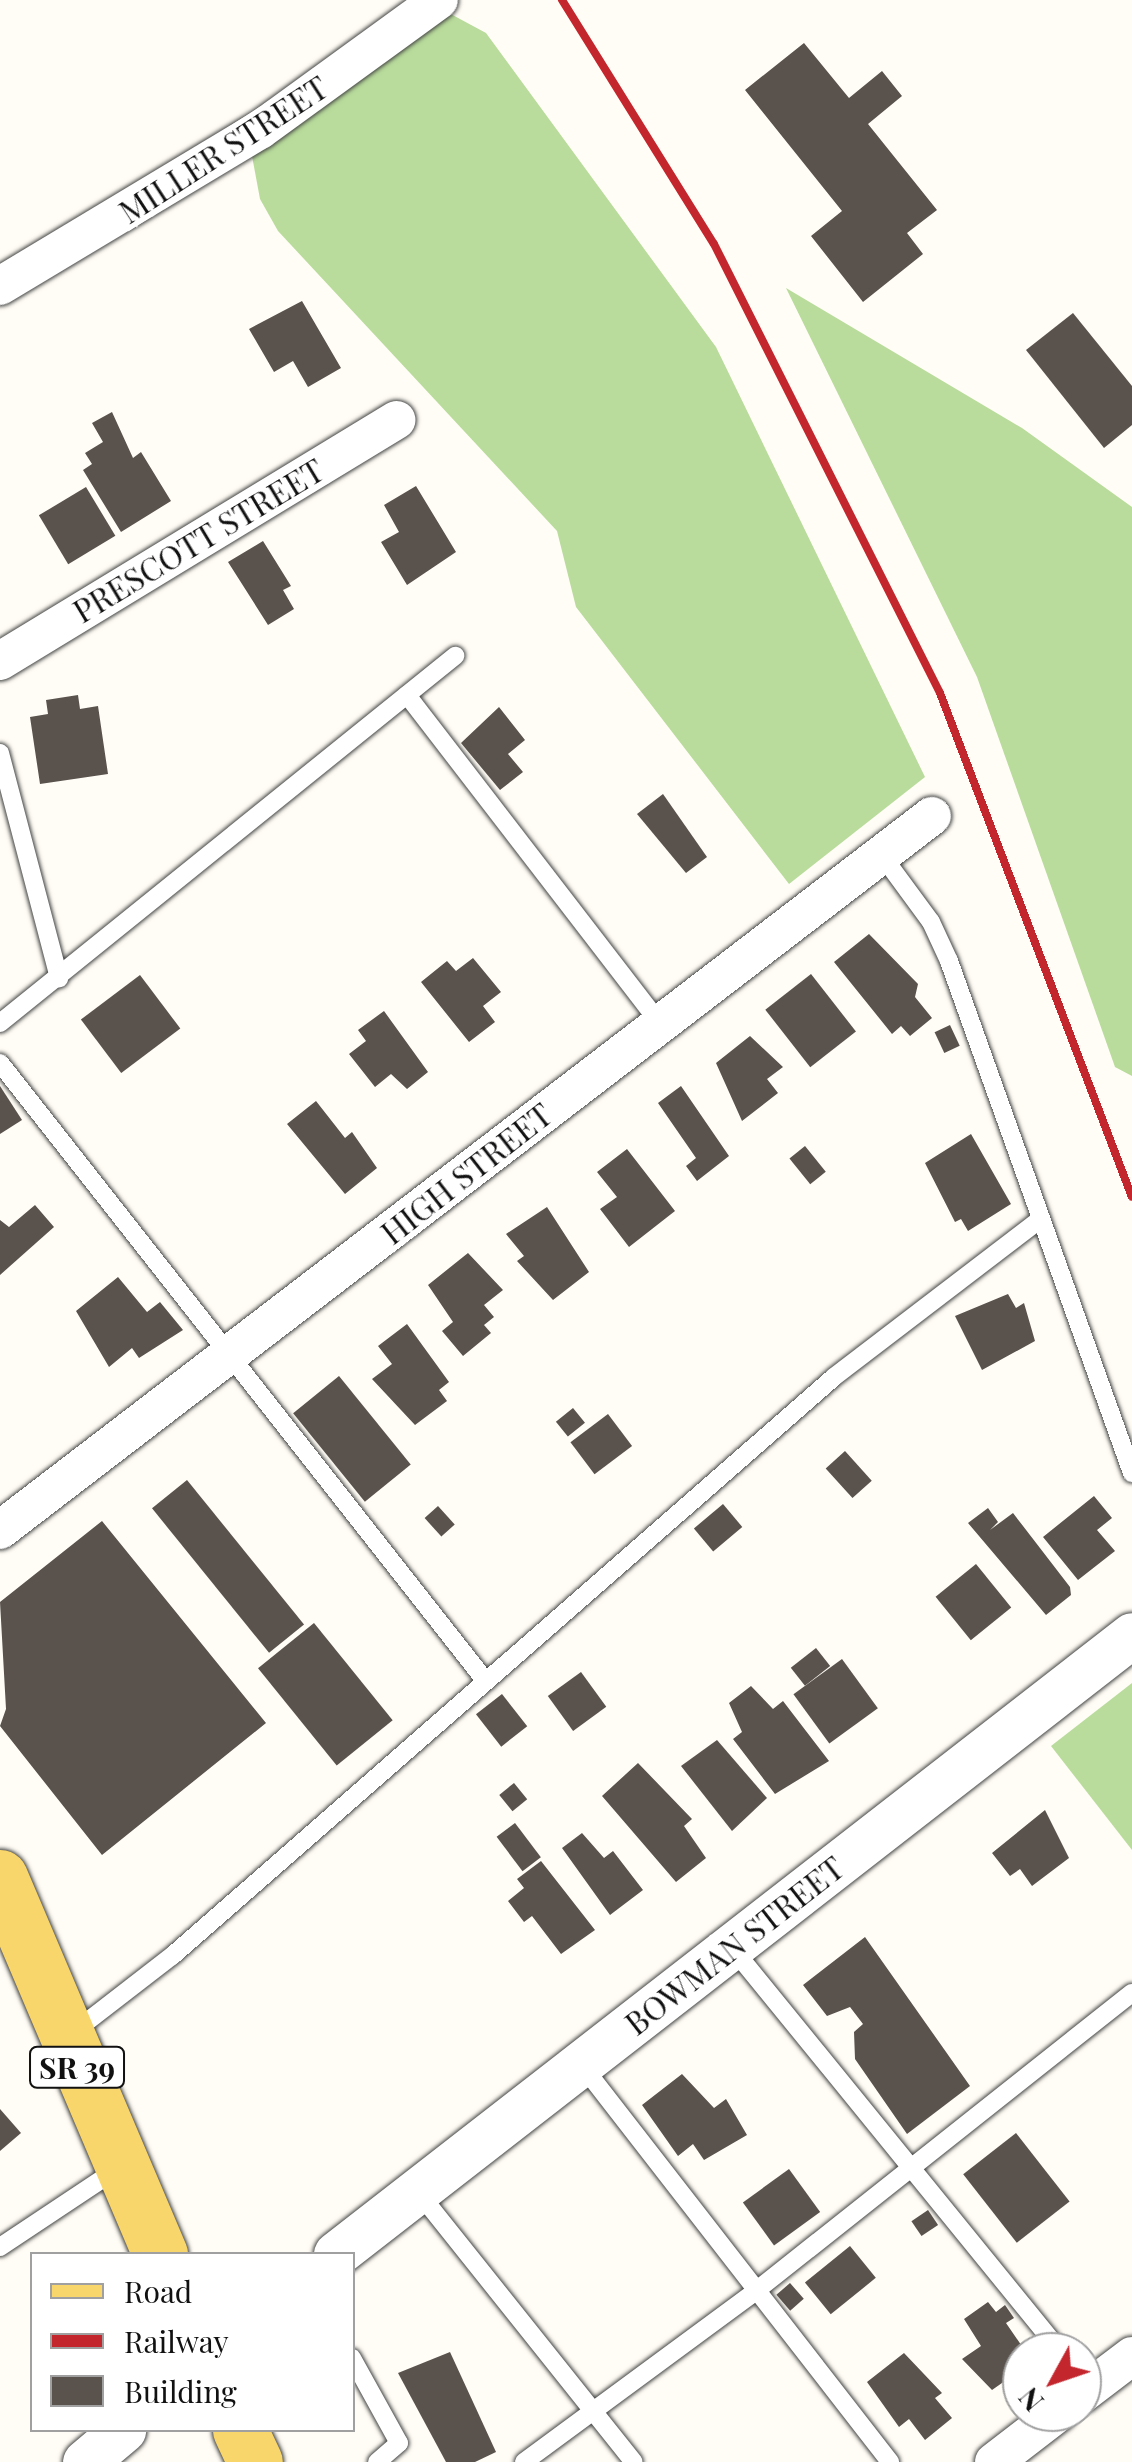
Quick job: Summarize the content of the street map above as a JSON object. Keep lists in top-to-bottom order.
{
  "streets": {
    "main road": ["SR 39"],
    "street": [
      "MILLER STREET",
      "PRESCOTT STREET",
      "HIGH STREET",
      "BOWMAN STREET"
    ]
  },
  "legend": ["Road", "Railway", "Building"],
  "north": "bottom left"
}
